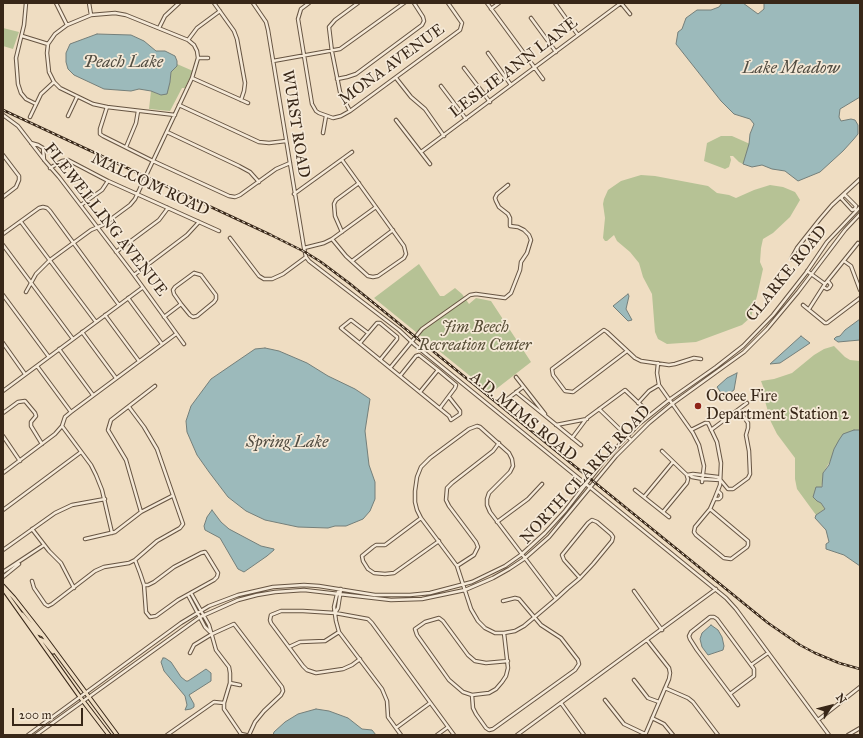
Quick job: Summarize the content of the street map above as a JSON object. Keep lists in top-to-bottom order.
{
  "streets": {
    "street": [
      "MONA AVENUE",
      "LESLIE ANN LANE",
      "WURST ROAD",
      "MALCOM ROAD",
      "FLEWELLING AVENUE",
      "CLARKE ROAD",
      "A.D. MIMS ROAD",
      "NORTH CLARKE ROAD"
    ]
  },
  "crossings": [
    ["WURST ROAD", "A.D. MIMS ROAD"],
    ["MALCOM ROAD", "FLEWELLING AVENUE"],
    ["CLARKE ROAD", "NORTH CLARKE ROAD"],
    ["A.D. MIMS ROAD", "NORTH CLARKE ROAD"]
  ],
  "water": ["Peach Lake", "Lake Meadow", "Spring Lake"],
  "parks": ["Jim Beech Recreation Center"],
  "places": ["Ocoee Fire Department Station 2"],
  "scale_bar": "200 m",
  "north": "top right"
}
